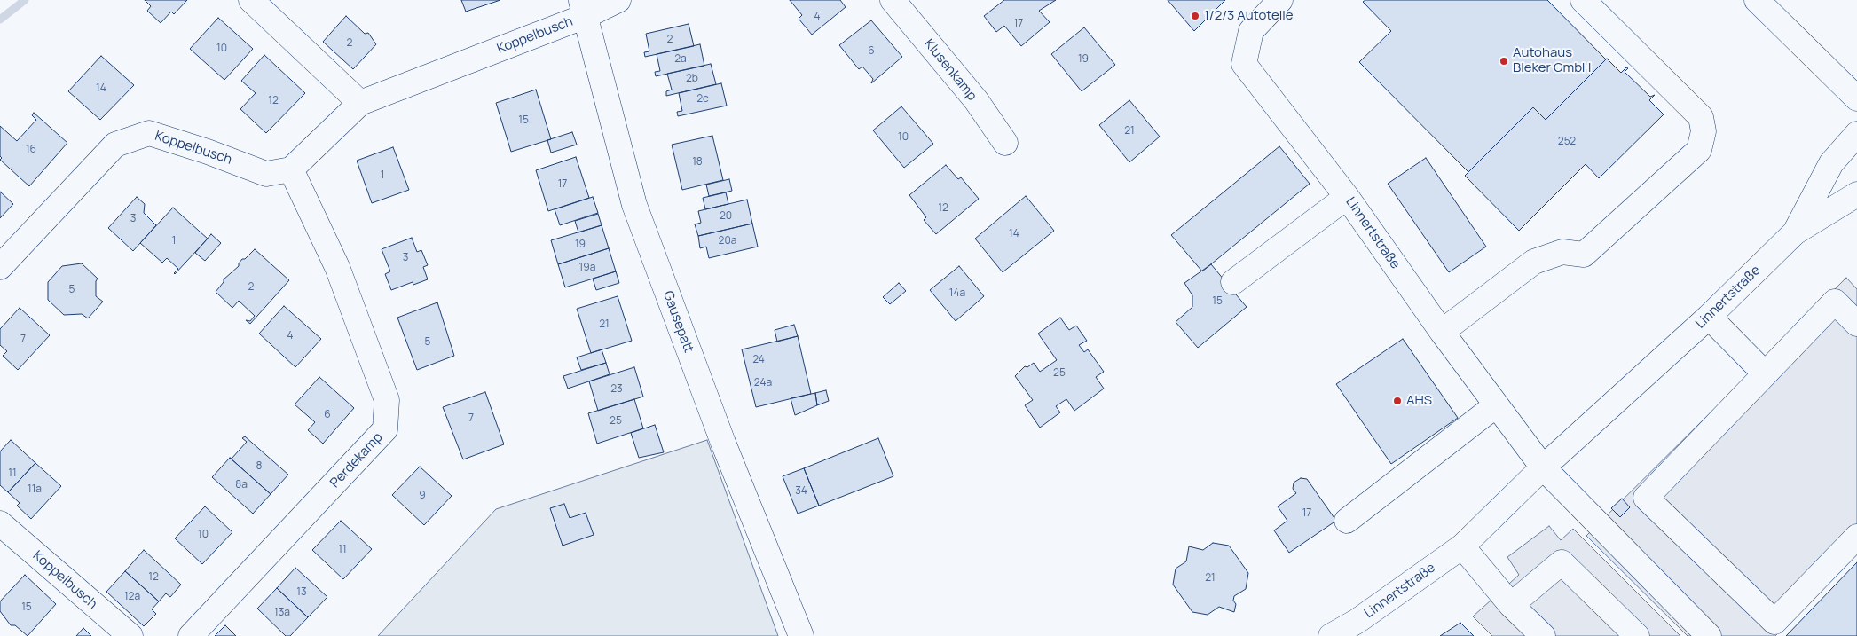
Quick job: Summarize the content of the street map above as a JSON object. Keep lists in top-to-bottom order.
{
  "streets": {
    "street": [
      "Koppelbusch",
      "Klusenkamp",
      "Linnertstraße",
      "Gausepatt",
      "Perdekamp"
    ]
  },
  "crossings": [
    ["Koppelbusch", "Gausepatt"],
    ["Koppelbusch", "Perdekamp"]
  ],
  "places": ["1/2/3 Autoteile", "Autohaus Bleker GmbH", "AHS"],
  "house_numbers": [
    "4",
    "17",
    "2",
    "2",
    "10",
    "6",
    "2a",
    "19",
    "2b",
    "14",
    "2c",
    "12",
    "15",
    "21",
    "10",
    "252",
    "16",
    "18",
    "1",
    "17",
    "12",
    "20",
    "3",
    "14",
    "1",
    "20a",
    "19",
    "3",
    "19a",
    "2",
    "5",
    "14a",
    "15",
    "21",
    "4",
    "7",
    "5",
    "24",
    "25",
    "24a",
    "23",
    "6",
    "7",
    "25",
    "8",
    "11",
    "8a",
    "11a",
    "34",
    "9",
    "17",
    "10",
    "11",
    "12",
    "21",
    "13",
    "12a",
    "15",
    "13a"
  ]
}
